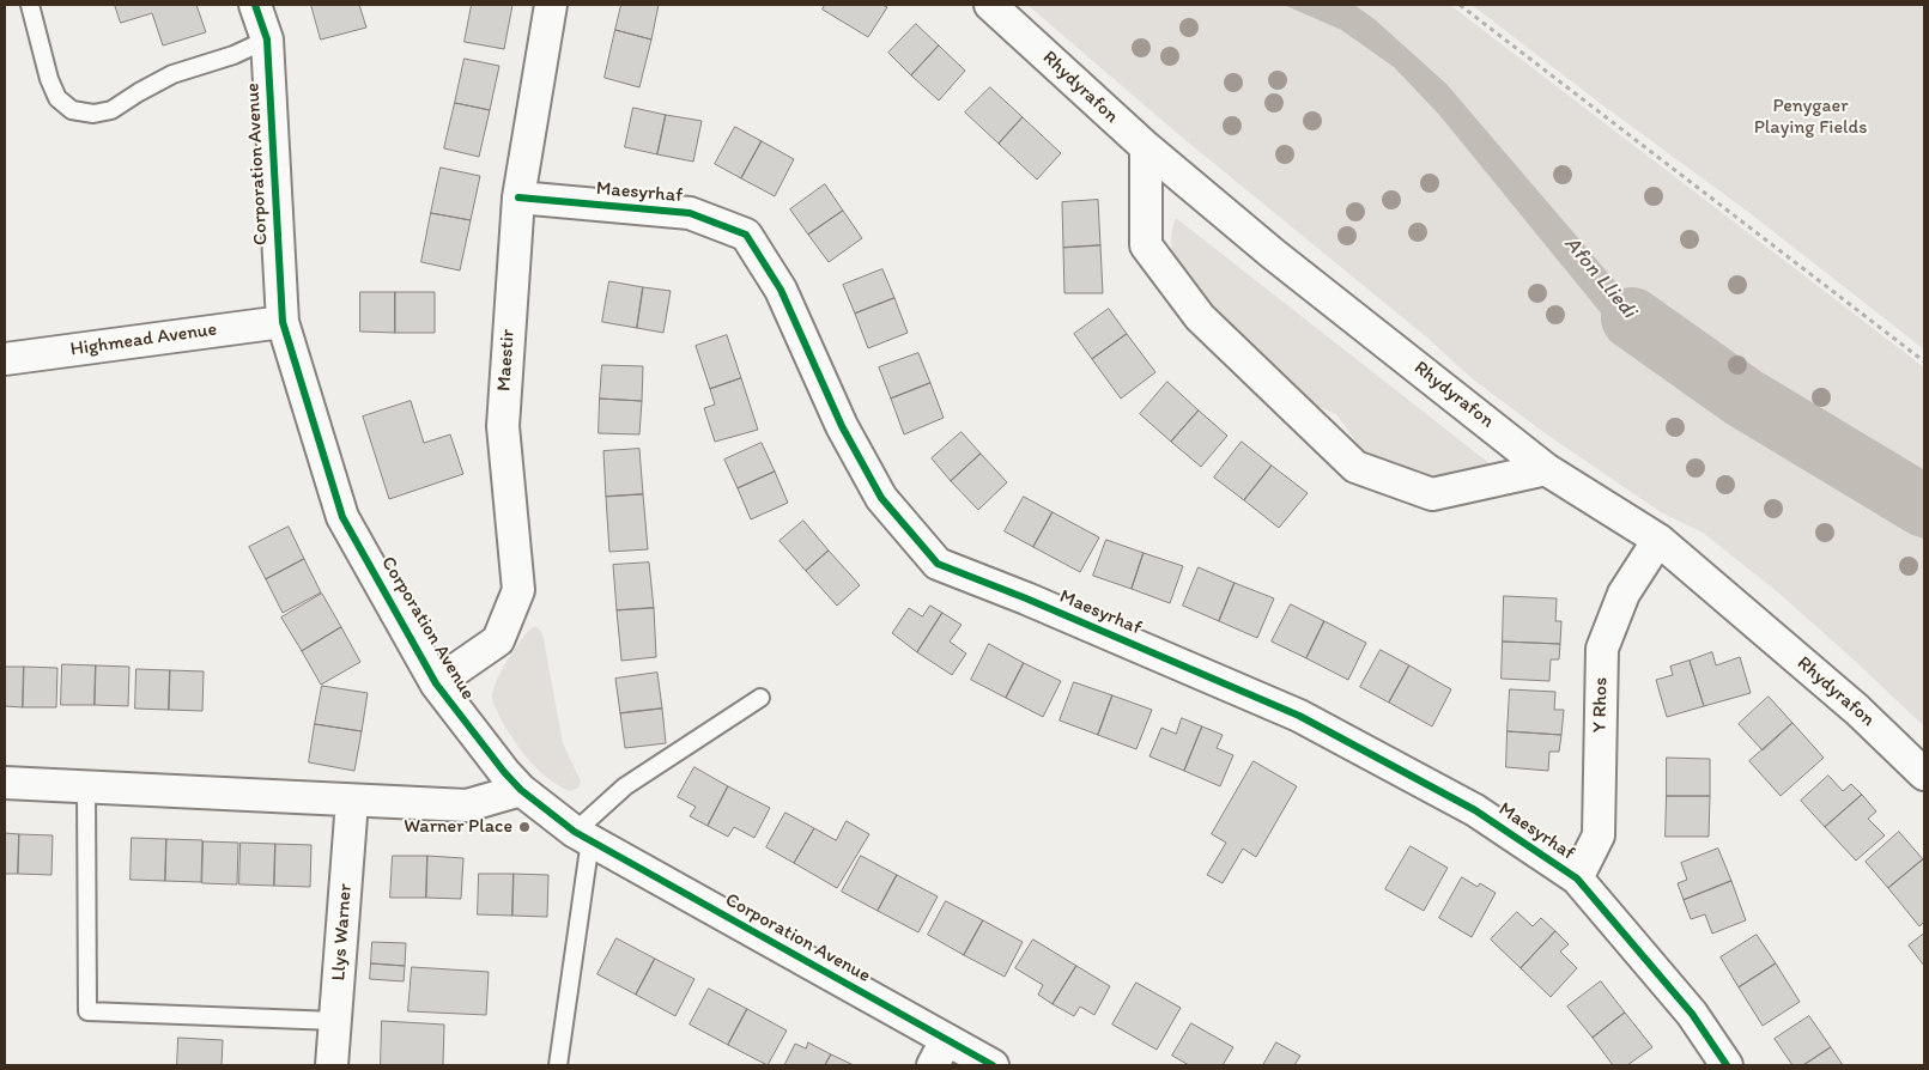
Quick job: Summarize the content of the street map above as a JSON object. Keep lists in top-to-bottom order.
{
  "streets": {
    "street": [
      "Rhydyrafon",
      "Corporation Avenue",
      "Maesyrhaf",
      "Highmead Avenue",
      "Maestir",
      "Y Rhos",
      "Llys Warner"
    ]
  },
  "crossings": [
    ["Rhydyrafon", "Y Rhos"],
    ["Corporation Avenue", "Highmead Avenue"],
    ["Corporation Avenue", "Maestir"],
    ["Maesyrhaf", "Maestir"],
    ["Maesyrhaf", "Y Rhos"]
  ],
  "water": ["Afon Lliedi"],
  "parks": ["Penygaer Playing Fields"],
  "places": ["Warner Place"]
}
